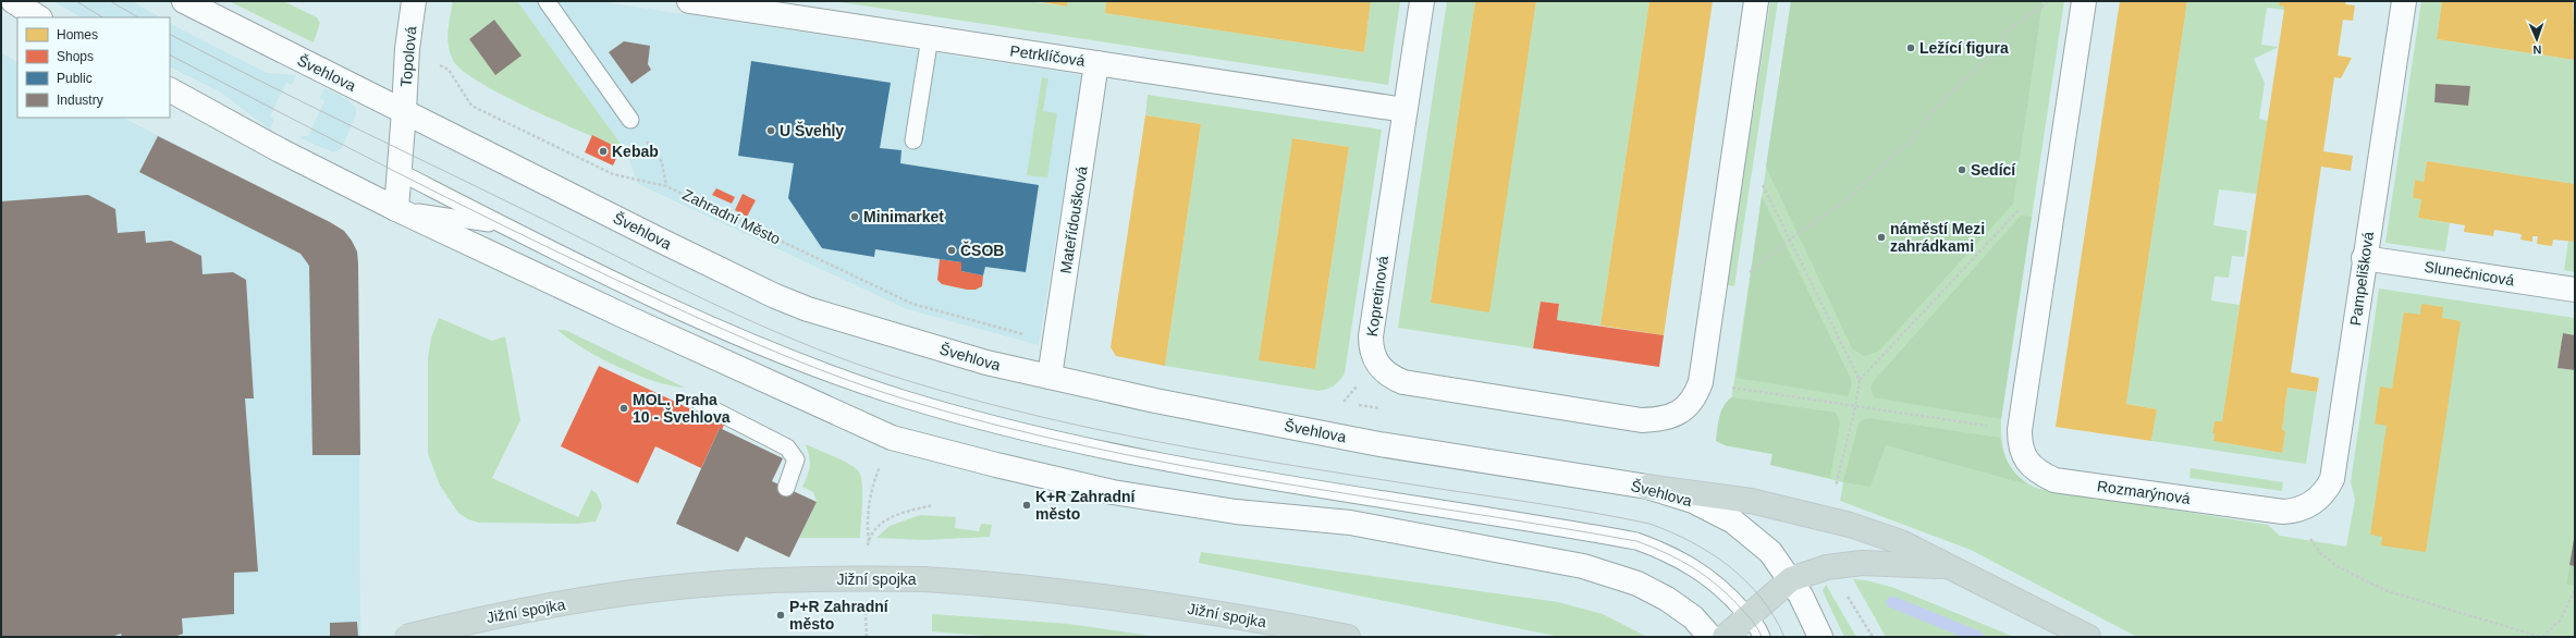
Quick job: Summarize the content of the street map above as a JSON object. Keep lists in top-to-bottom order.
{
  "streets": {
    "highway": ["Jižní spojka"],
    "street": [
      "Petrklíčová",
      "Topolová",
      "Švehlova",
      "Mateřídoušková",
      "Slunečnicová",
      "Pampelišková",
      "Kopretinová",
      "Rozmarýnová"
    ],
    "path": ["Zahradní Město"]
  },
  "crossings": [
    ["Petrklíčová", "Mateřídoušková"],
    ["Petrklíčová", "Kopretinová"],
    ["Topolová", "Švehlova"],
    ["Švehlova", "Mateřídoušková"],
    ["Slunečnicová", "Pampelišková"],
    ["Pampelišková", "Rozmarýnová"]
  ],
  "places": [
    "Ležící figura",
    "U Švehly",
    "Kebab",
    "Sedící",
    "Minimarket",
    "náměstí Mezi zahrádkami",
    "ČSOB",
    "MOL, Praha 10 - Švehlova",
    "K+R Zahradní město",
    "P+R Zahradní město"
  ],
  "legend": [
    "Homes",
    "Shops",
    "Public",
    "Industry"
  ],
  "north": "bottom"
}
